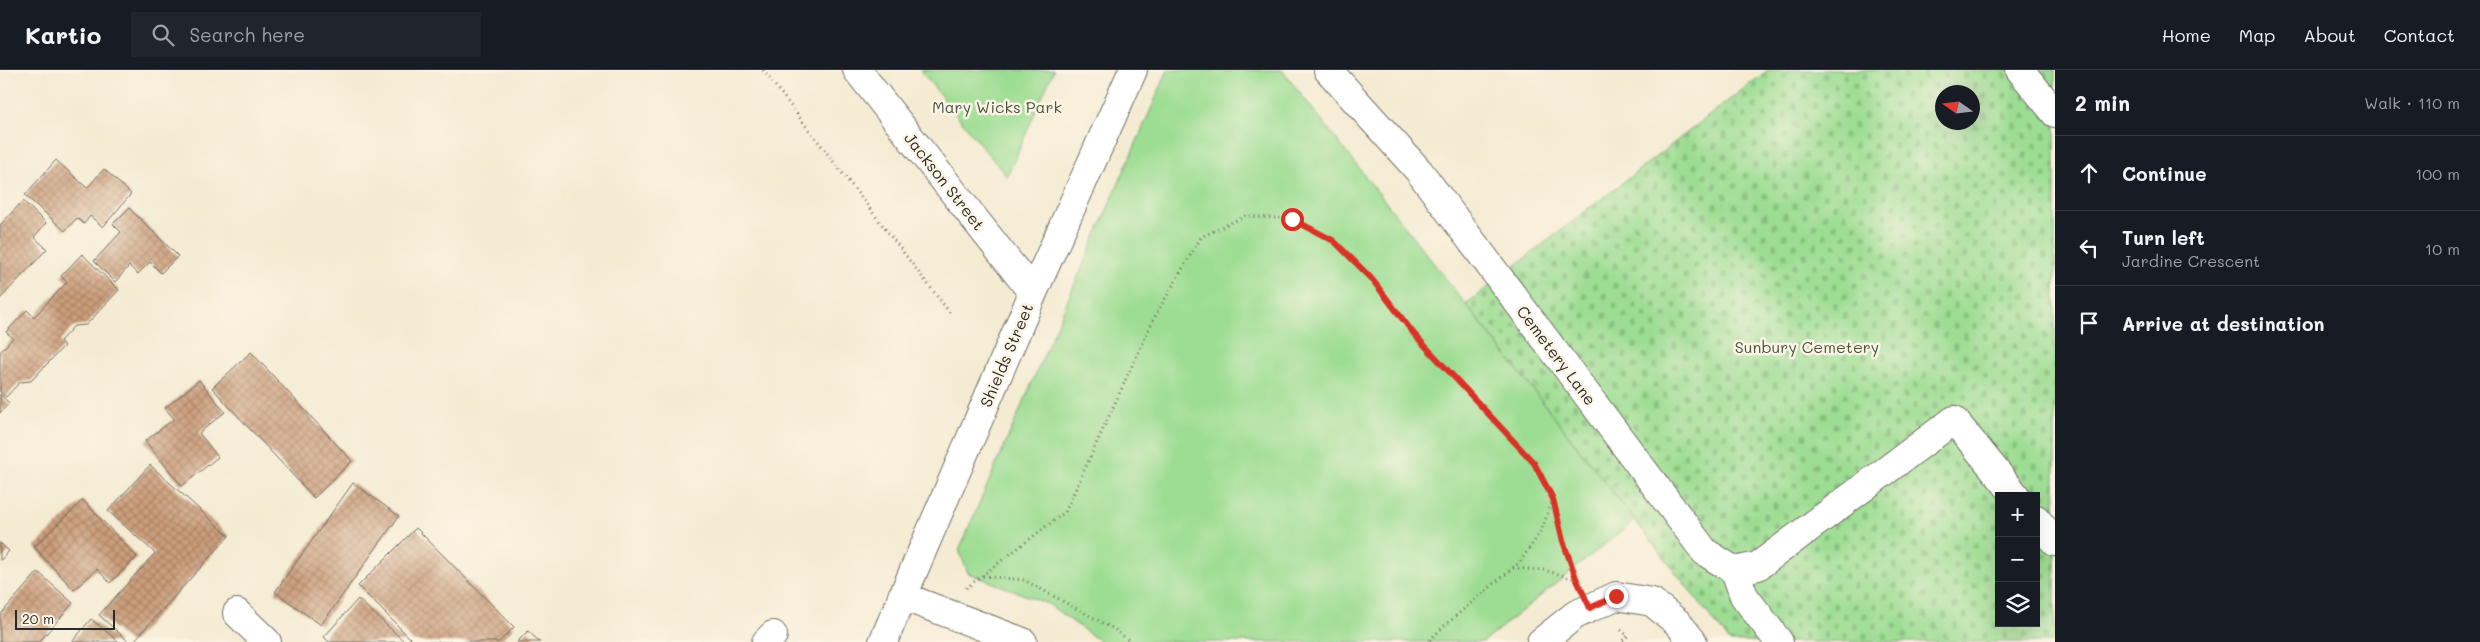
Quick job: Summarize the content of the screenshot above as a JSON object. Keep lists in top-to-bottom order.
{
  "streets": {
    "street": ["Jackson Street", "Shields Street", "Cemetery Lane"]
  },
  "crossings": [
    ["Jackson Street", "Shields Street"]
  ],
  "parks": ["Mary Wicks Park", "Sunbury Cemetery"],
  "scale_bar": "20 m",
  "north": "left",
  "page": {
    "header": "Kartio",
    "search": "Search here",
    "nav": [
      "Home",
      "Map",
      "About",
      "Contact"
    ],
    "heading": ["2 min", "Walk · 110 m"],
    "list": [
      ["Continue", "100 m"],
      ["Turn left", "Jardine Crescent", "10 m"],
      "Arrive at destination"
    ],
    "map_buttons": ["+", "−"],
    "scale": "20 m"
  }
}
